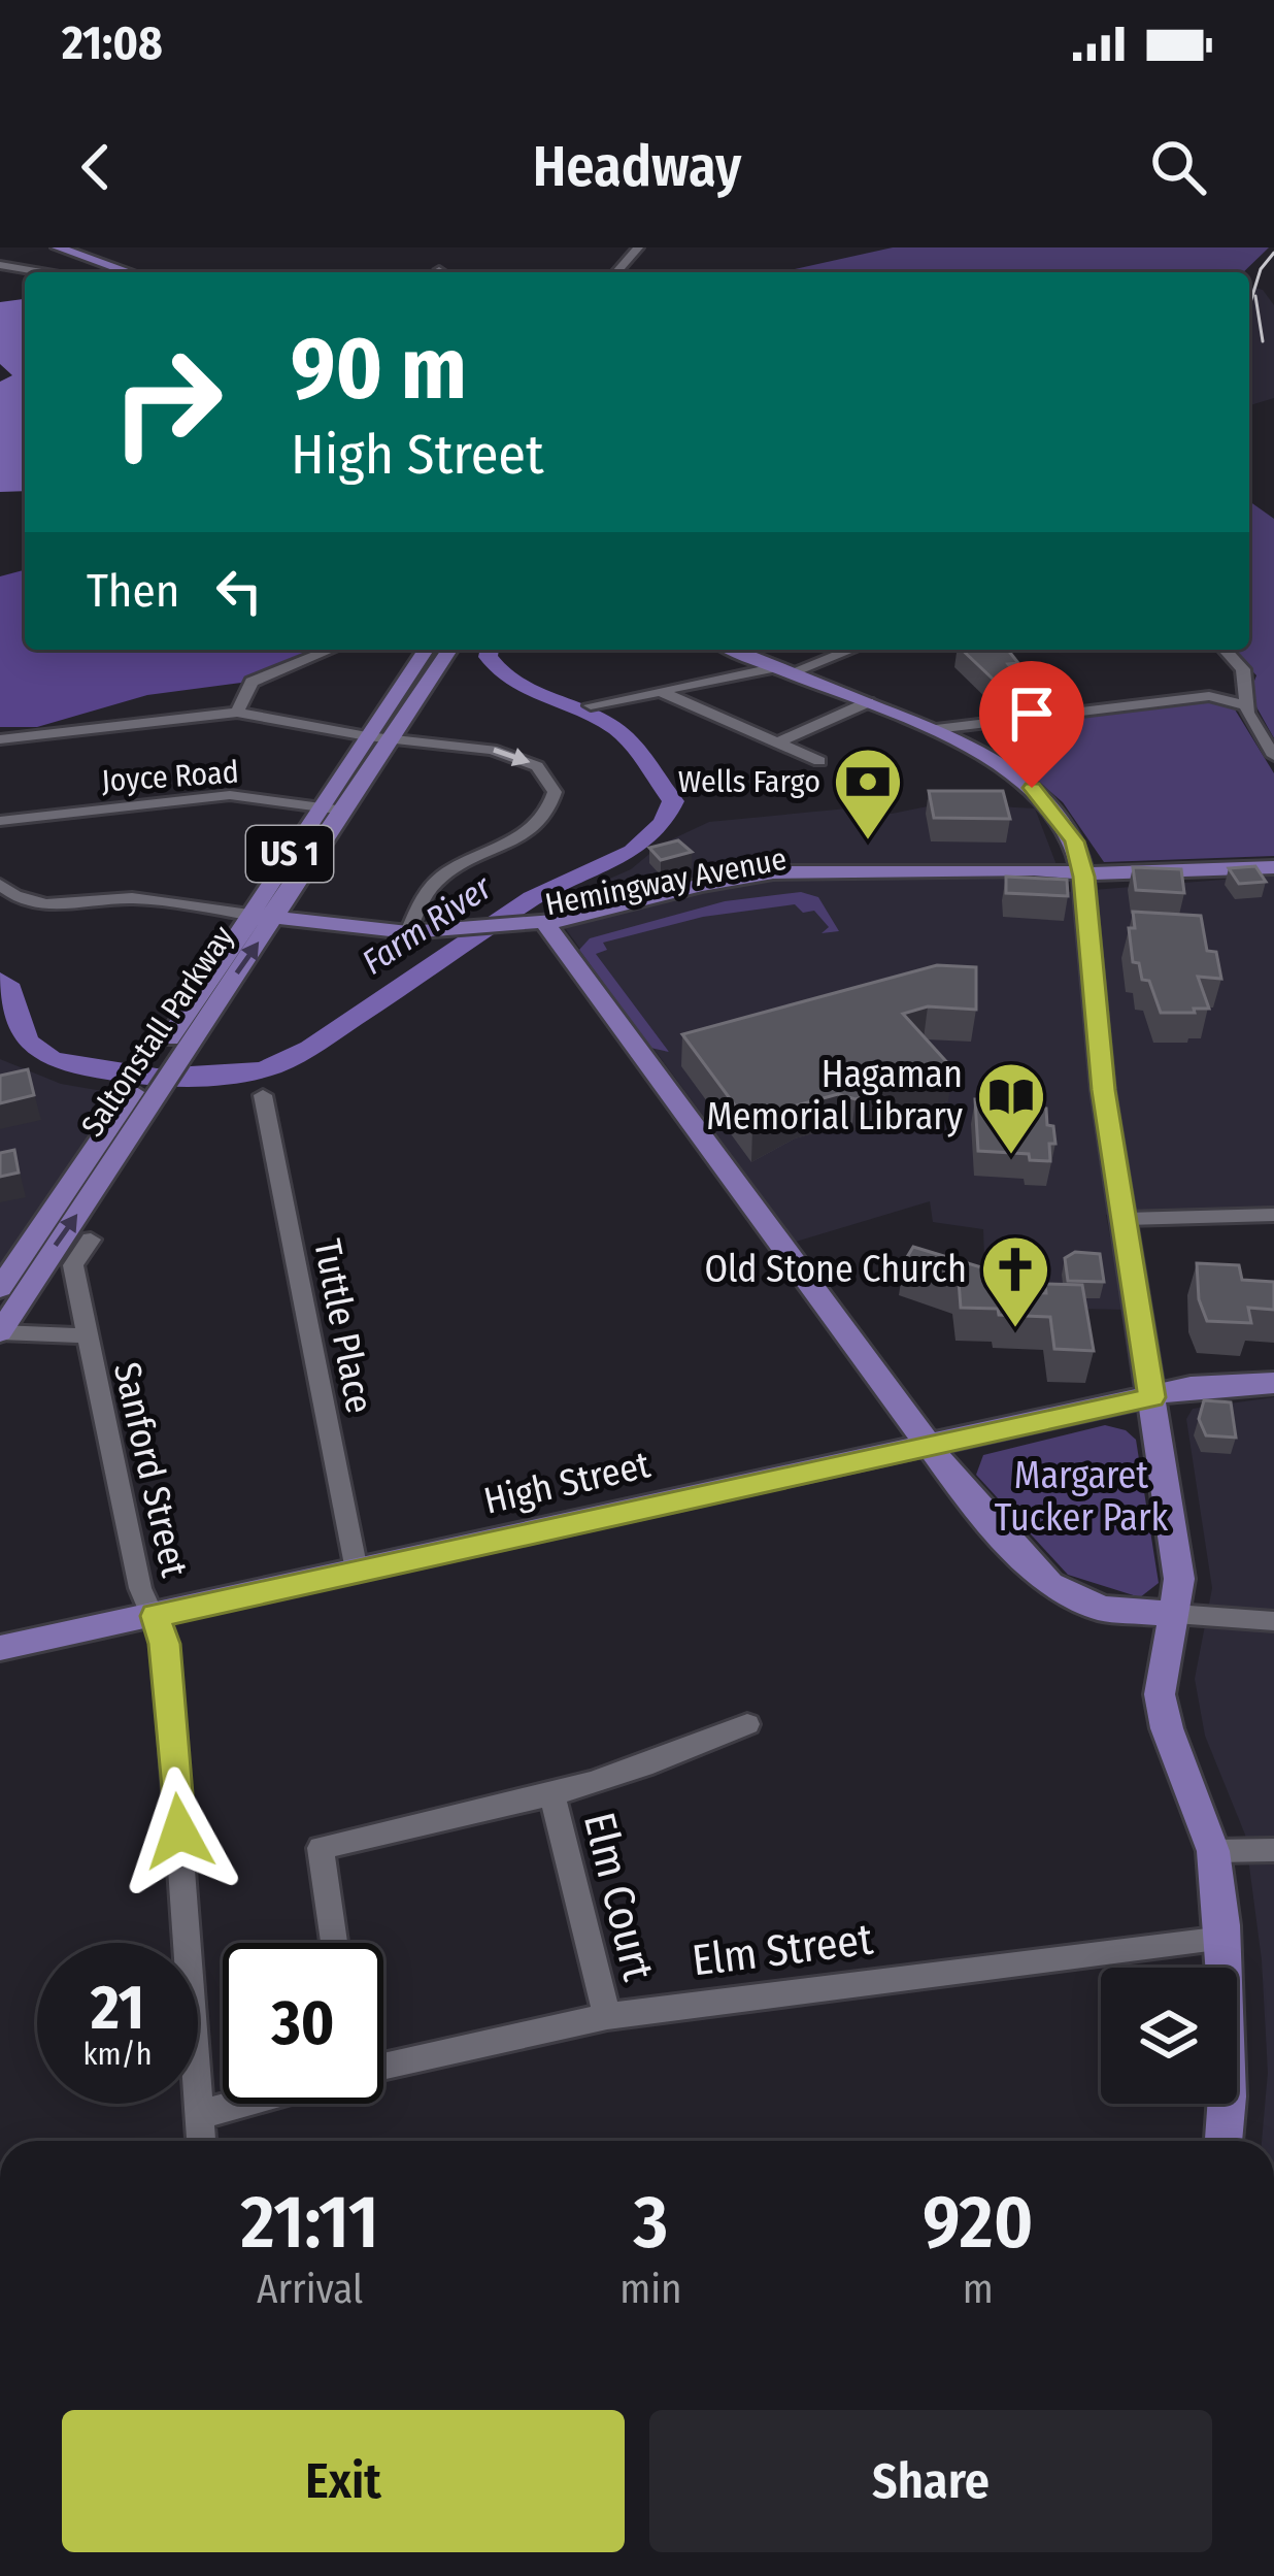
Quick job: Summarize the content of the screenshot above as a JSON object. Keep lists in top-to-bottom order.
{
  "streets": {
    "main road": [
      "US 1",
      "Hemingway Avenue",
      "Saltonstall Parkway",
      "High Street"
    ],
    "street": [
      "Joyce Road",
      "Tuttle Place",
      "Sanford Street",
      "Elm Court",
      "Elm Street"
    ]
  },
  "crossings": [
    ["Joyce Road", "Saltonstall Parkway"],
    ["Hemingway Avenue", "Saltonstall Parkway"],
    ["Saltonstall Parkway", "Sanford Street"],
    ["Tuttle Place", "High Street"],
    ["Sanford Street", "High Street"],
    ["Elm Court", "Elm Street"]
  ],
  "water": ["Farm River"],
  "parks": ["Margaret Tucker Park"],
  "places": {
    "bank": ["Wells Fargo"],
    "library": ["Hagaman Memorial Library"],
    "church": ["Old Stone Church"]
  },
  "page": {
    "status": "21:08",
    "header": "Headway",
    "turn": ["90 m", "High Street"],
    "then": "Then",
    "speed": "21 km/h",
    "limit": "30",
    "eta": [
      "21:11",
      "Arrival",
      "3",
      "min",
      "920",
      "m"
    ],
    "buttons": ["Exit", "Share"]
  }
}
